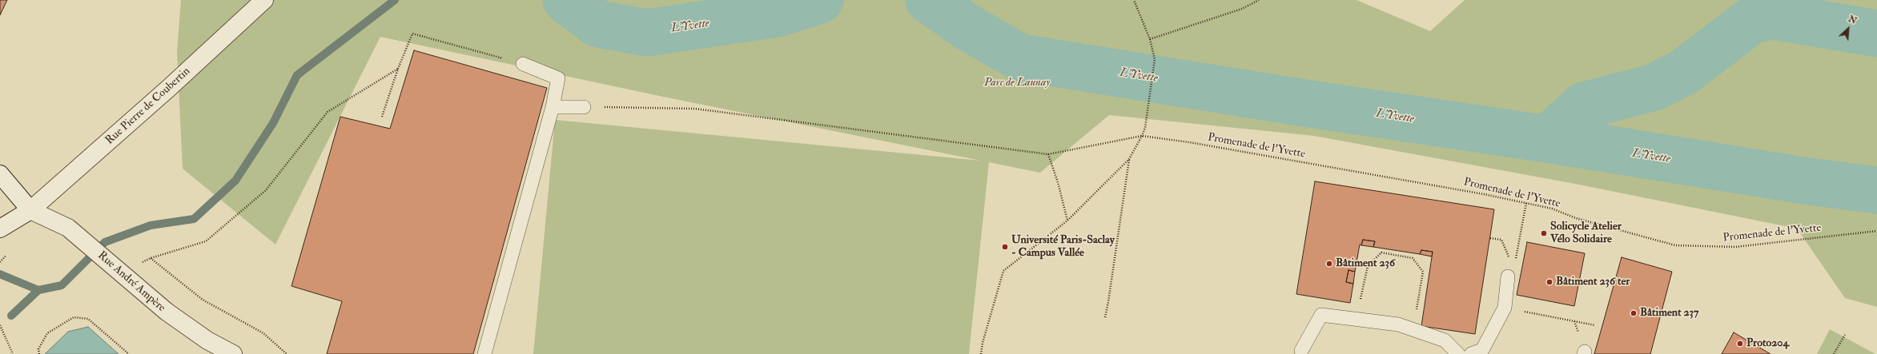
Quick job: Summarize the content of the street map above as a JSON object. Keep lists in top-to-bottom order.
{
  "streets": {
    "street": ["Rue Pierre de Coubertin", "Rue André Ampère"],
    "path": ["Promenade de l'Yvette"]
  },
  "crossings": [
    ["Rue Pierre de Coubertin", "Rue André Ampère"]
  ],
  "water": ["L'Yvette"],
  "parks": ["Parc de Launay"],
  "places": [
    "Solicycle Atelier Vélo Solidaire",
    "Université Paris-Saclay - Campus Vallée",
    "Bâtiment 236",
    "Bâtiment 236 ter",
    "Bâtiment 237",
    "Proto204"
  ],
  "north": "top right"
}
